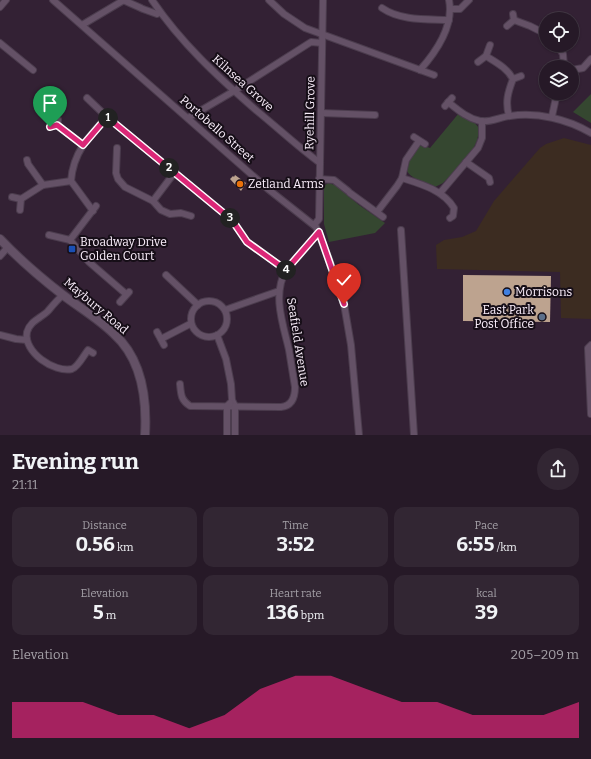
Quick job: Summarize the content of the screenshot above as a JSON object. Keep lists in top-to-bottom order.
{
  "streets": {
    "street": [
      "Kilnsea Grove",
      "Ryehill Grove",
      "Portobello Street",
      "Maybury Road",
      "Seafield Avenue"
    ]
  },
  "crossings": [
    ["Kilnsea Grove", "Ryehill Grove"],
    ["Ryehill Grove", "Portobello Street"],
    ["Portobello Street", "Seafield Avenue"]
  ],
  "places": {
    "other": ["Zetland Arms", "Morrisons", "East Park Post Office"],
    "transit": ["Broadway Drive Golden Court"]
  },
  "page": {
    "pins": [
      "1",
      "2",
      "3",
      "4"
    ],
    "heading": ["Evening run", "21:11"],
    "stats": [
      ["Distance", "0.56 km"],
      ["Time", "3:52"],
      ["Pace", "6:55 /km"],
      ["Elevation", "5 m"],
      ["Heart rate", "136 bpm"],
      ["kcal", "39"]
    ],
    "chart": ["Elevation", "205–209 m"]
  }
}
